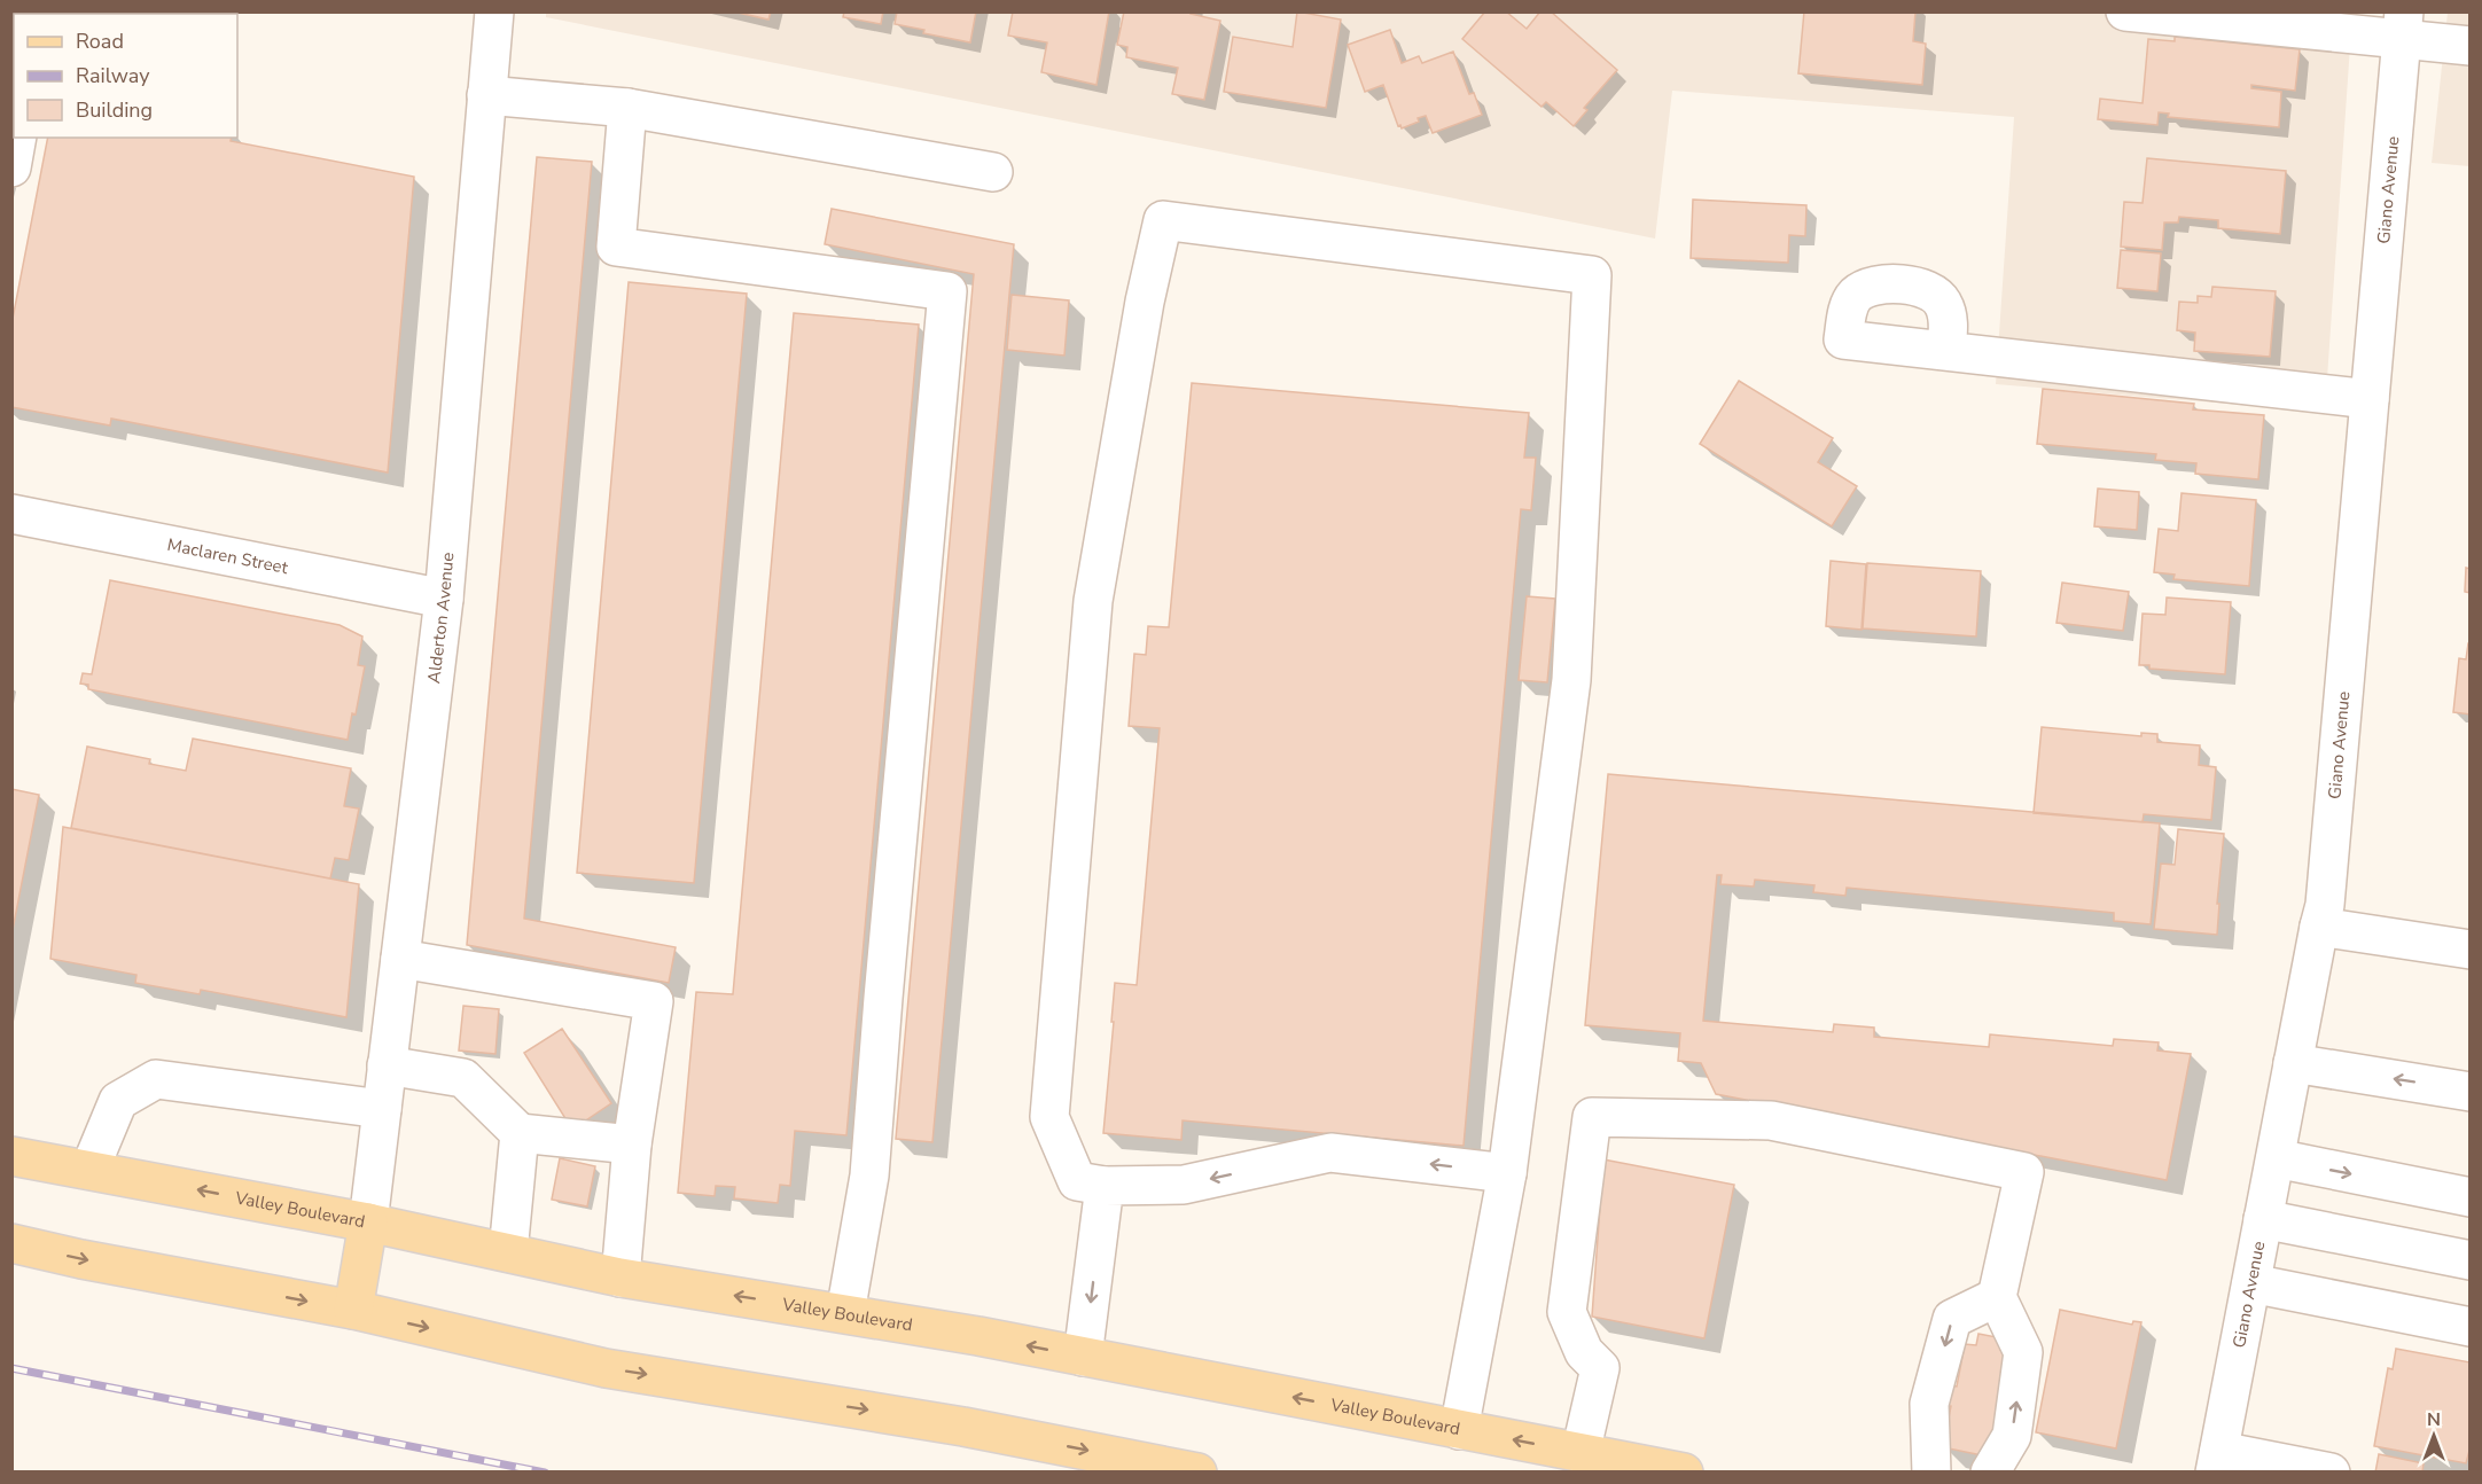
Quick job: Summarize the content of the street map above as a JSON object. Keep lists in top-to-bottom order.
{
  "streets": {
    "main road": ["Valley Boulevard"],
    "street": ["Giano Avenue", "Maclaren Street", "Alderton Avenue"]
  },
  "crossings": [
    ["Maclaren Street", "Alderton Avenue"],
    ["Alderton Avenue", "Valley Boulevard"]
  ],
  "legend": ["Road", "Railway", "Building"],
  "north": "top"
}
